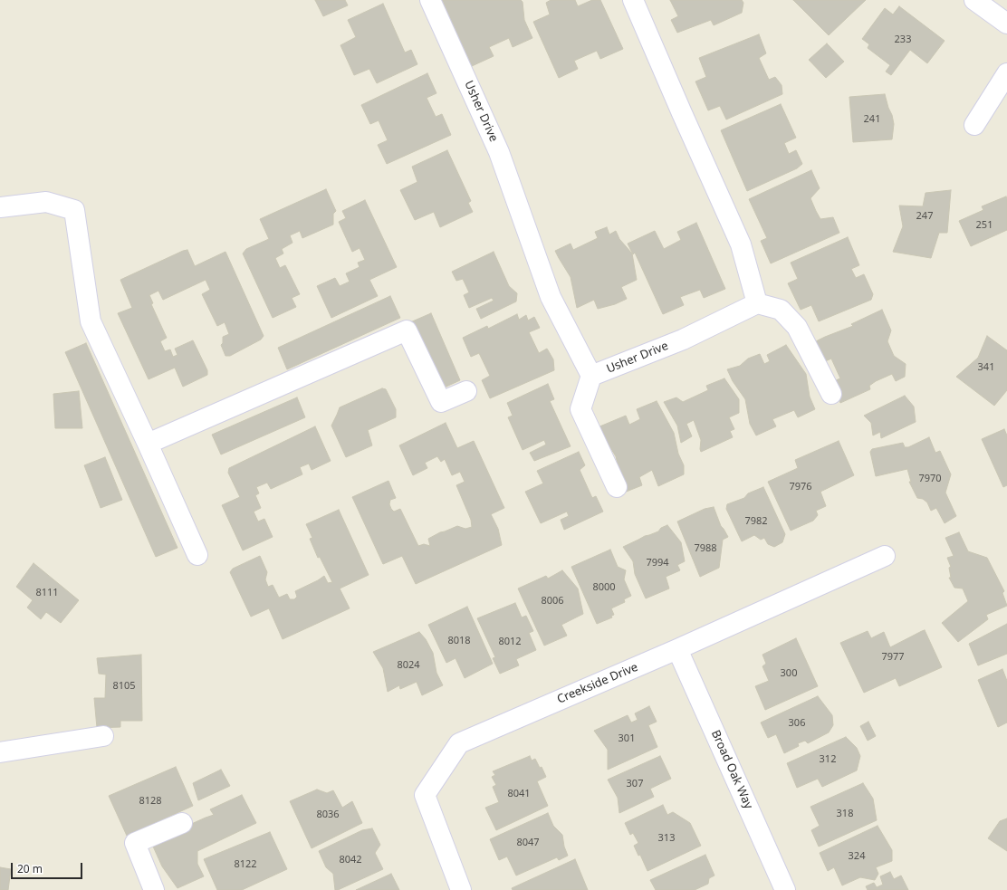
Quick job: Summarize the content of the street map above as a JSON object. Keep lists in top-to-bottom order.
{
  "streets": {
    "street": ["Usher Drive", "Creekside Drive", "Broad Oak Way"]
  },
  "crossings": [
    ["Creekside Drive", "Broad Oak Way"]
  ],
  "house_numbers": [
    "233",
    "241",
    "247",
    "251",
    "341",
    "7970",
    "7976",
    "7982",
    "7988",
    "7994",
    "8000",
    "8111",
    "8006",
    "8018",
    "8012",
    "7977",
    "8024",
    "300",
    "8105",
    "306",
    "301",
    "312",
    "307",
    "8041",
    "8128",
    "318",
    "8036",
    "313",
    "8047",
    "324",
    "8042",
    "8122"
  ],
  "scale_bar": "20 m"
}
